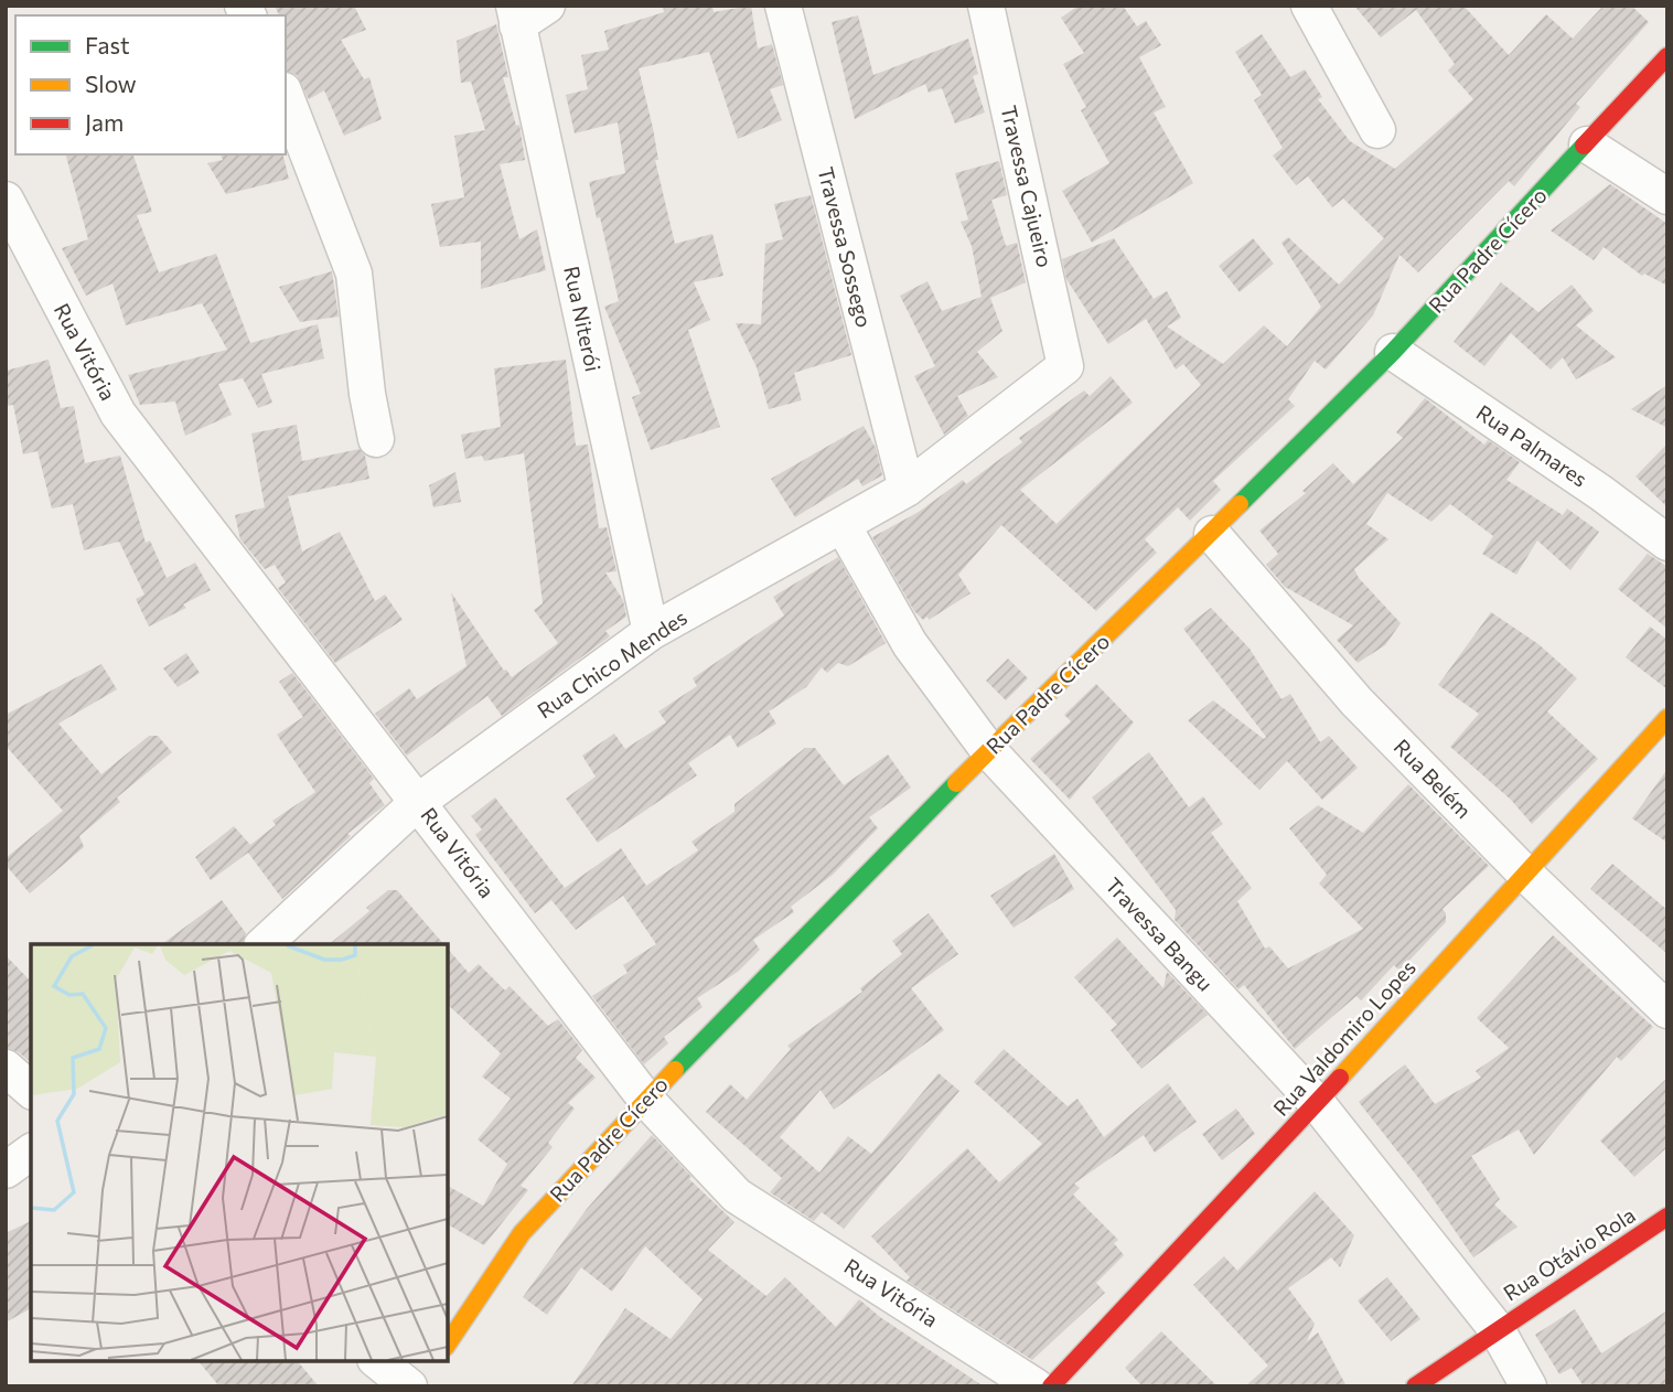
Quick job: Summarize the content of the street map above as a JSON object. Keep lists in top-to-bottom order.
{
  "streets": {
    "street": [
      "Travessa Cajueiro",
      "Travessa Sossego",
      "Rua Padre Cícero",
      "Rua Niterói",
      "Rua Vitória",
      "Rua Palmares",
      "Rua Chico Mendes",
      "Rua Belém",
      "Travessa Bangu",
      "Rua Valdomiro Lopes",
      "Rua Otávio Rola"
    ]
  },
  "crossings": [
    ["Travessa Cajueiro", "Rua Chico Mendes"],
    ["Travessa Sossego", "Rua Chico Mendes"],
    ["Rua Padre Cícero", "Rua Vitória"],
    ["Rua Padre Cícero", "Rua Palmares"],
    ["Rua Padre Cícero", "Rua Belém"],
    ["Rua Padre Cícero", "Travessa Bangu"],
    ["Rua Niterói", "Rua Chico Mendes"],
    ["Rua Vitória", "Rua Chico Mendes"],
    ["Rua Chico Mendes", "Travessa Bangu"],
    ["Rua Belém", "Rua Valdomiro Lopes"],
    ["Travessa Bangu", "Rua Valdomiro Lopes"],
    ["Travessa Bangu", "Rua Otávio Rola"]
  ],
  "legend": ["Fast", "Slow", "Jam"]
}
